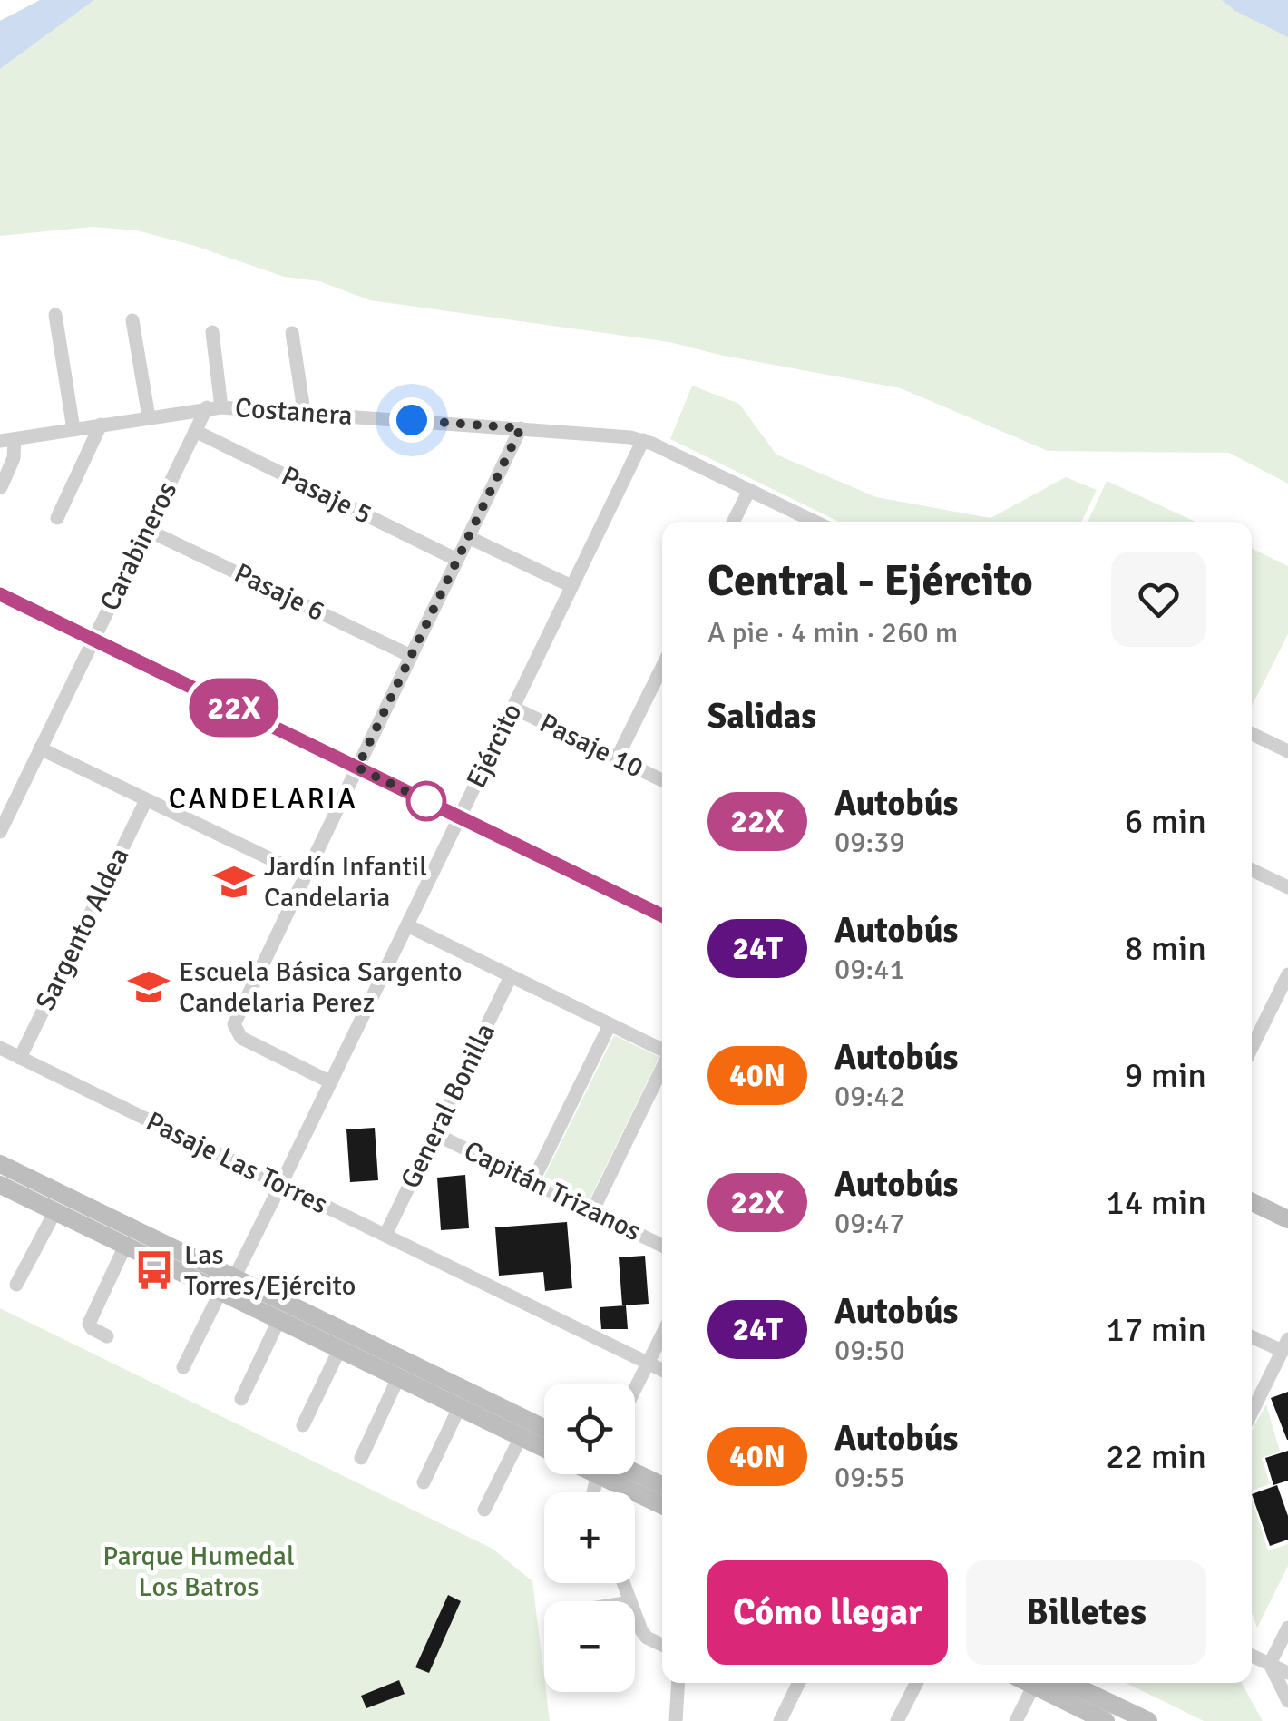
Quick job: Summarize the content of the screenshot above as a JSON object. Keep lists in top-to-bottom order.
{
  "streets": {
    "street": [
      "Costanera",
      "Pasaje 5",
      "Carabineros",
      "Pasaje 6",
      "Ejército",
      "Pasaje 10",
      "Sargento Aldea",
      "General Bonilla",
      "Pasaje Las Torres",
      "Capitán Trizanos"
    ]
  },
  "crossings": [
    ["Costanera", "Carabineros"],
    ["Costanera", "Ejército"],
    ["Pasaje 5", "Carabineros"],
    ["Carabineros", "Pasaje 6"],
    ["Ejército", "Pasaje 10"],
    ["Ejército", "Pasaje Las Torres"],
    ["Sargento Aldea", "Pasaje Las Torres"],
    ["General Bonilla", "Pasaje Las Torres"],
    ["General Bonilla", "Capitán Trizanos"]
  ],
  "districts": ["CANDELARIA"],
  "parks": ["Parque Humedal Los Batros"],
  "places": {
    "school or university": ["Jardín Infantil Candelaria", "Escuela Básica Sargento Candelaria Perez"],
    "bus stop": ["Las Torres/Ejército"]
  },
  "lines": ["bus line 22X"],
  "page": {
    "on_map": "22X",
    "heading": [
      ["Central - Ejército", "A pie · 4 min · 260 m"],
      "Salidas"
    ],
    "list": [
      {
        "mark": "22X",
        "name": "Autobús",
        "note": "09:39",
        "value": "6 min"
      },
      {
        "mark": "24T",
        "name": "Autobús",
        "note": "09:41",
        "value": "8 min"
      },
      {
        "mark": "40N",
        "name": "Autobús",
        "note": "09:42",
        "value": "9 min"
      },
      {
        "mark": "22X",
        "name": "Autobús",
        "note": "09:47",
        "value": "14 min"
      },
      {
        "mark": "24T",
        "name": "Autobús",
        "note": "09:50",
        "value": "17 min"
      },
      {
        "mark": "40N",
        "name": "Autobús",
        "note": "09:55",
        "value": "22 min"
      }
    ],
    "map_buttons": ["+", "−"],
    "buttons": ["Cómo llegar", "Billetes"]
  }
}
